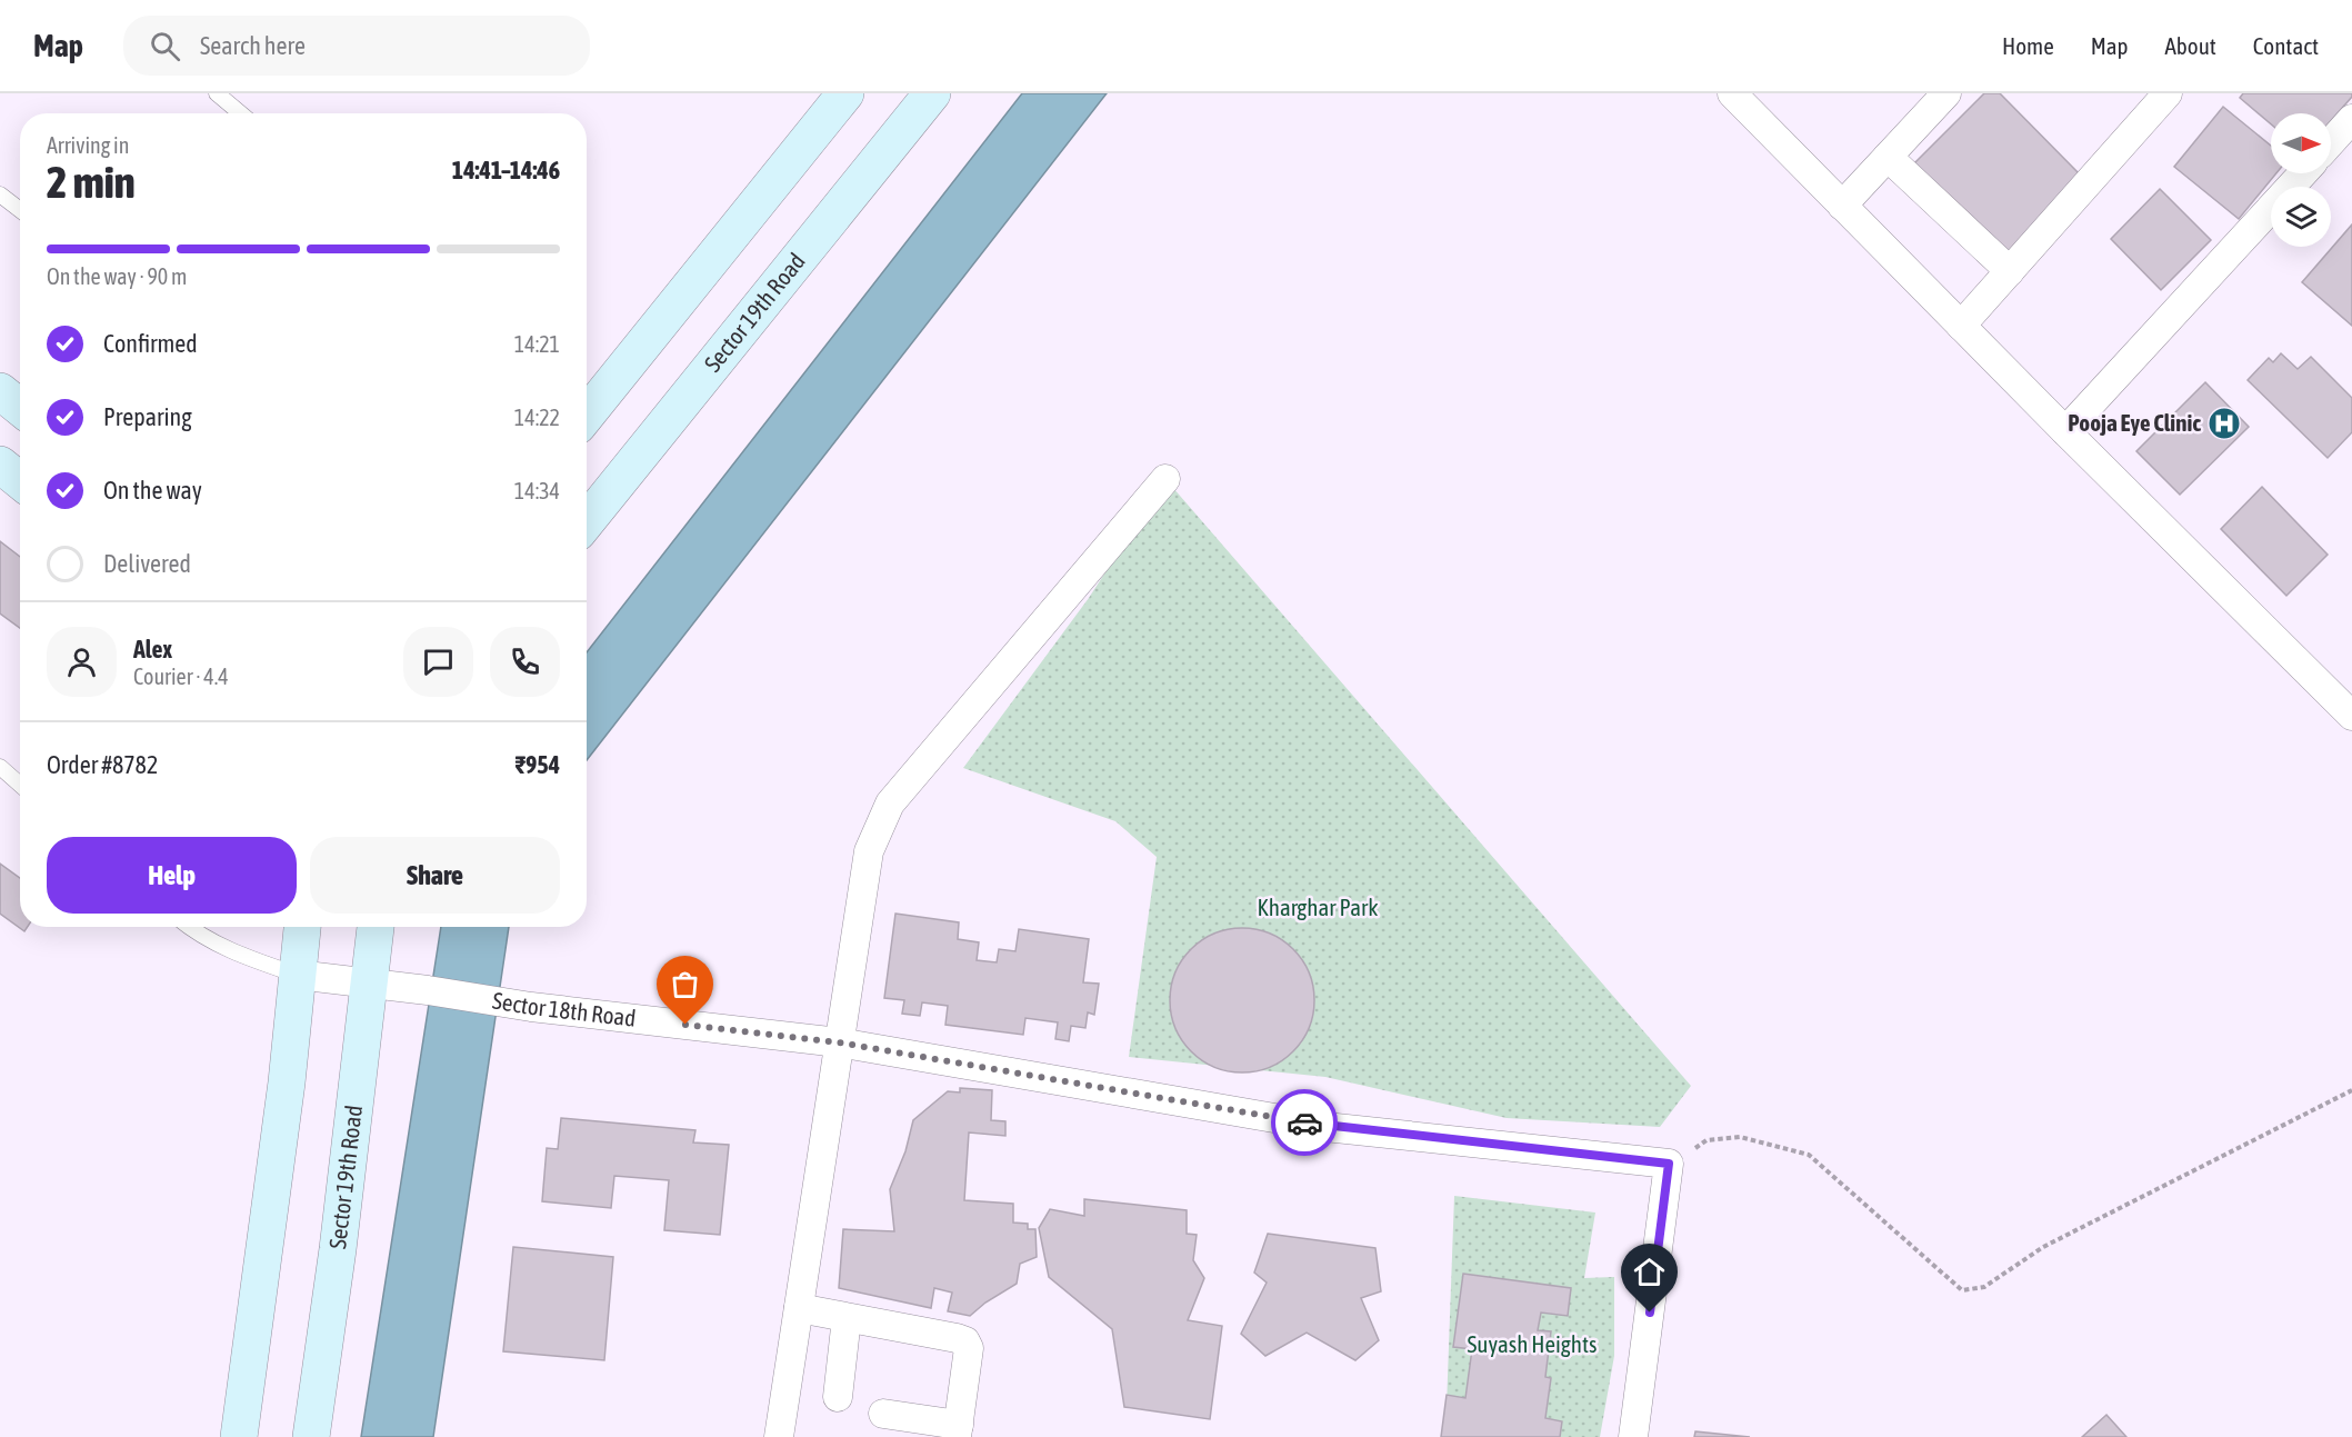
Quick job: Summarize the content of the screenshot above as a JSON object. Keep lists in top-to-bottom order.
{
  "streets": {
    "main road": ["Sector 19th Road"],
    "street": ["Sector 18th Road"]
  },
  "crossings": [
    ["Sector 19th Road", "Sector 18th Road"]
  ],
  "parks": ["Kharghar Park", "Suyash Heights"],
  "places": {
    "hospital": ["Pooja Eye Clinic"]
  },
  "north": "right",
  "page": {
    "header": "Map",
    "search": "Search here",
    "nav": [
      "Home",
      "Map",
      "About",
      "Contact"
    ],
    "heading": ["2 min", "Arriving in", "14:41–14:46"],
    "panel": [
      "Alex",
      "Courier · 4.4",
      "Order #8782",
      "₹954"
    ],
    "bar": "On the way · 90 m",
    "list": [
      ["Confirmed", "14:21"],
      ["Preparing", "14:22"],
      ["On the way", "14:34"],
      "Delivered"
    ],
    "buttons": ["Help", "Share"]
  }
}
